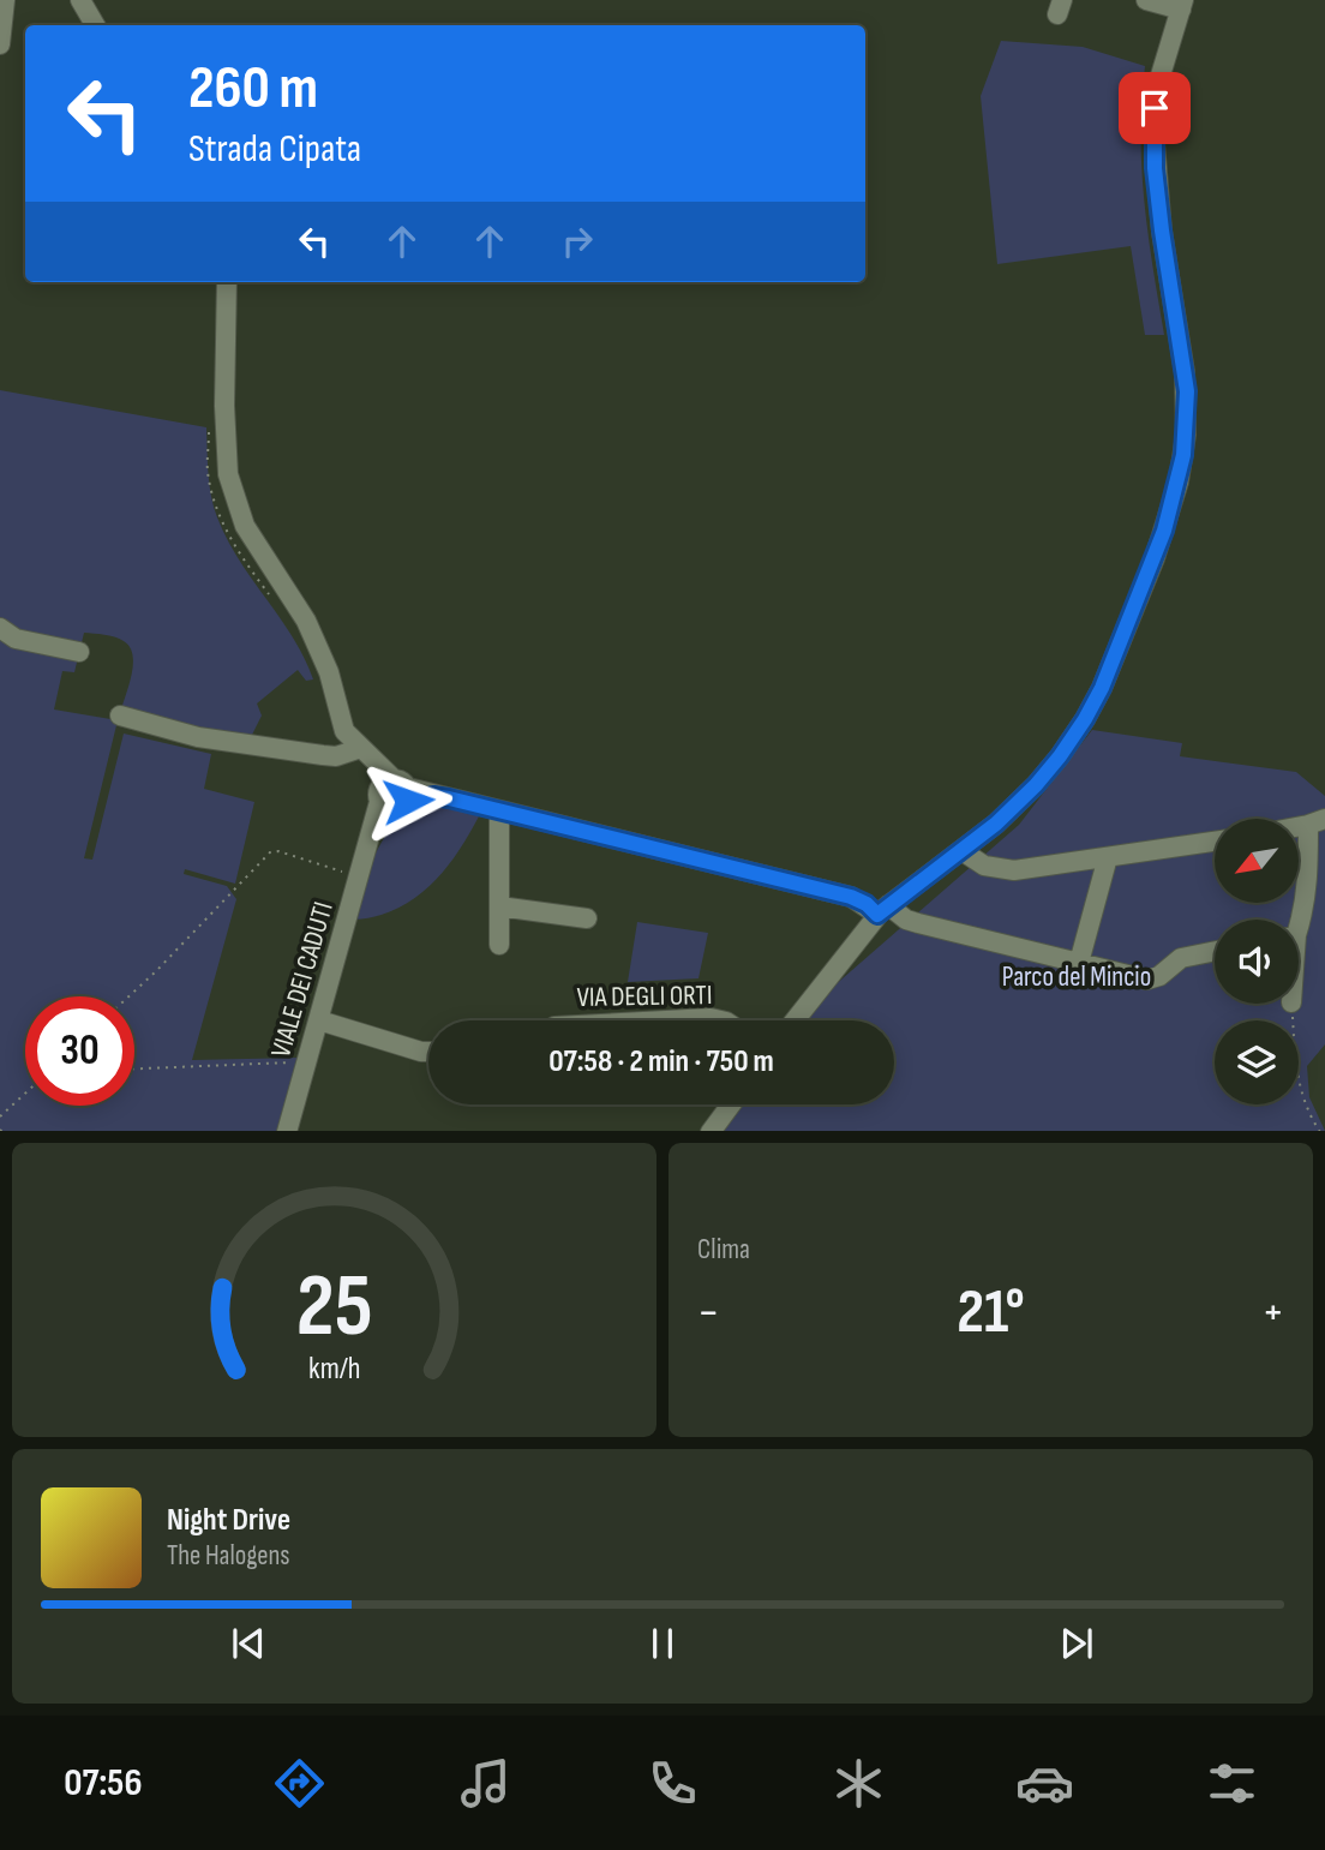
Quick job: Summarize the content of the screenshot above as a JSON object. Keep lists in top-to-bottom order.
{
  "streets": {
    "street": ["VIALE DEI CADUTI", "VIA DEGLI ORTI"]
  },
  "parks": ["Parco del Mincio"],
  "north": "bottom left",
  "page": {
    "turn": ["260 m", "Strada Cipata"],
    "limit": "30",
    "trip": "07:58 · 2 min · 750 m",
    "tile": "Clima",
    "heat": ["−", "21°", "+"],
    "song": ["Night Drive", "The Halogens"],
    "tabs": "07:56",
    "gauge": ["25", "km/h"]
  }
}
